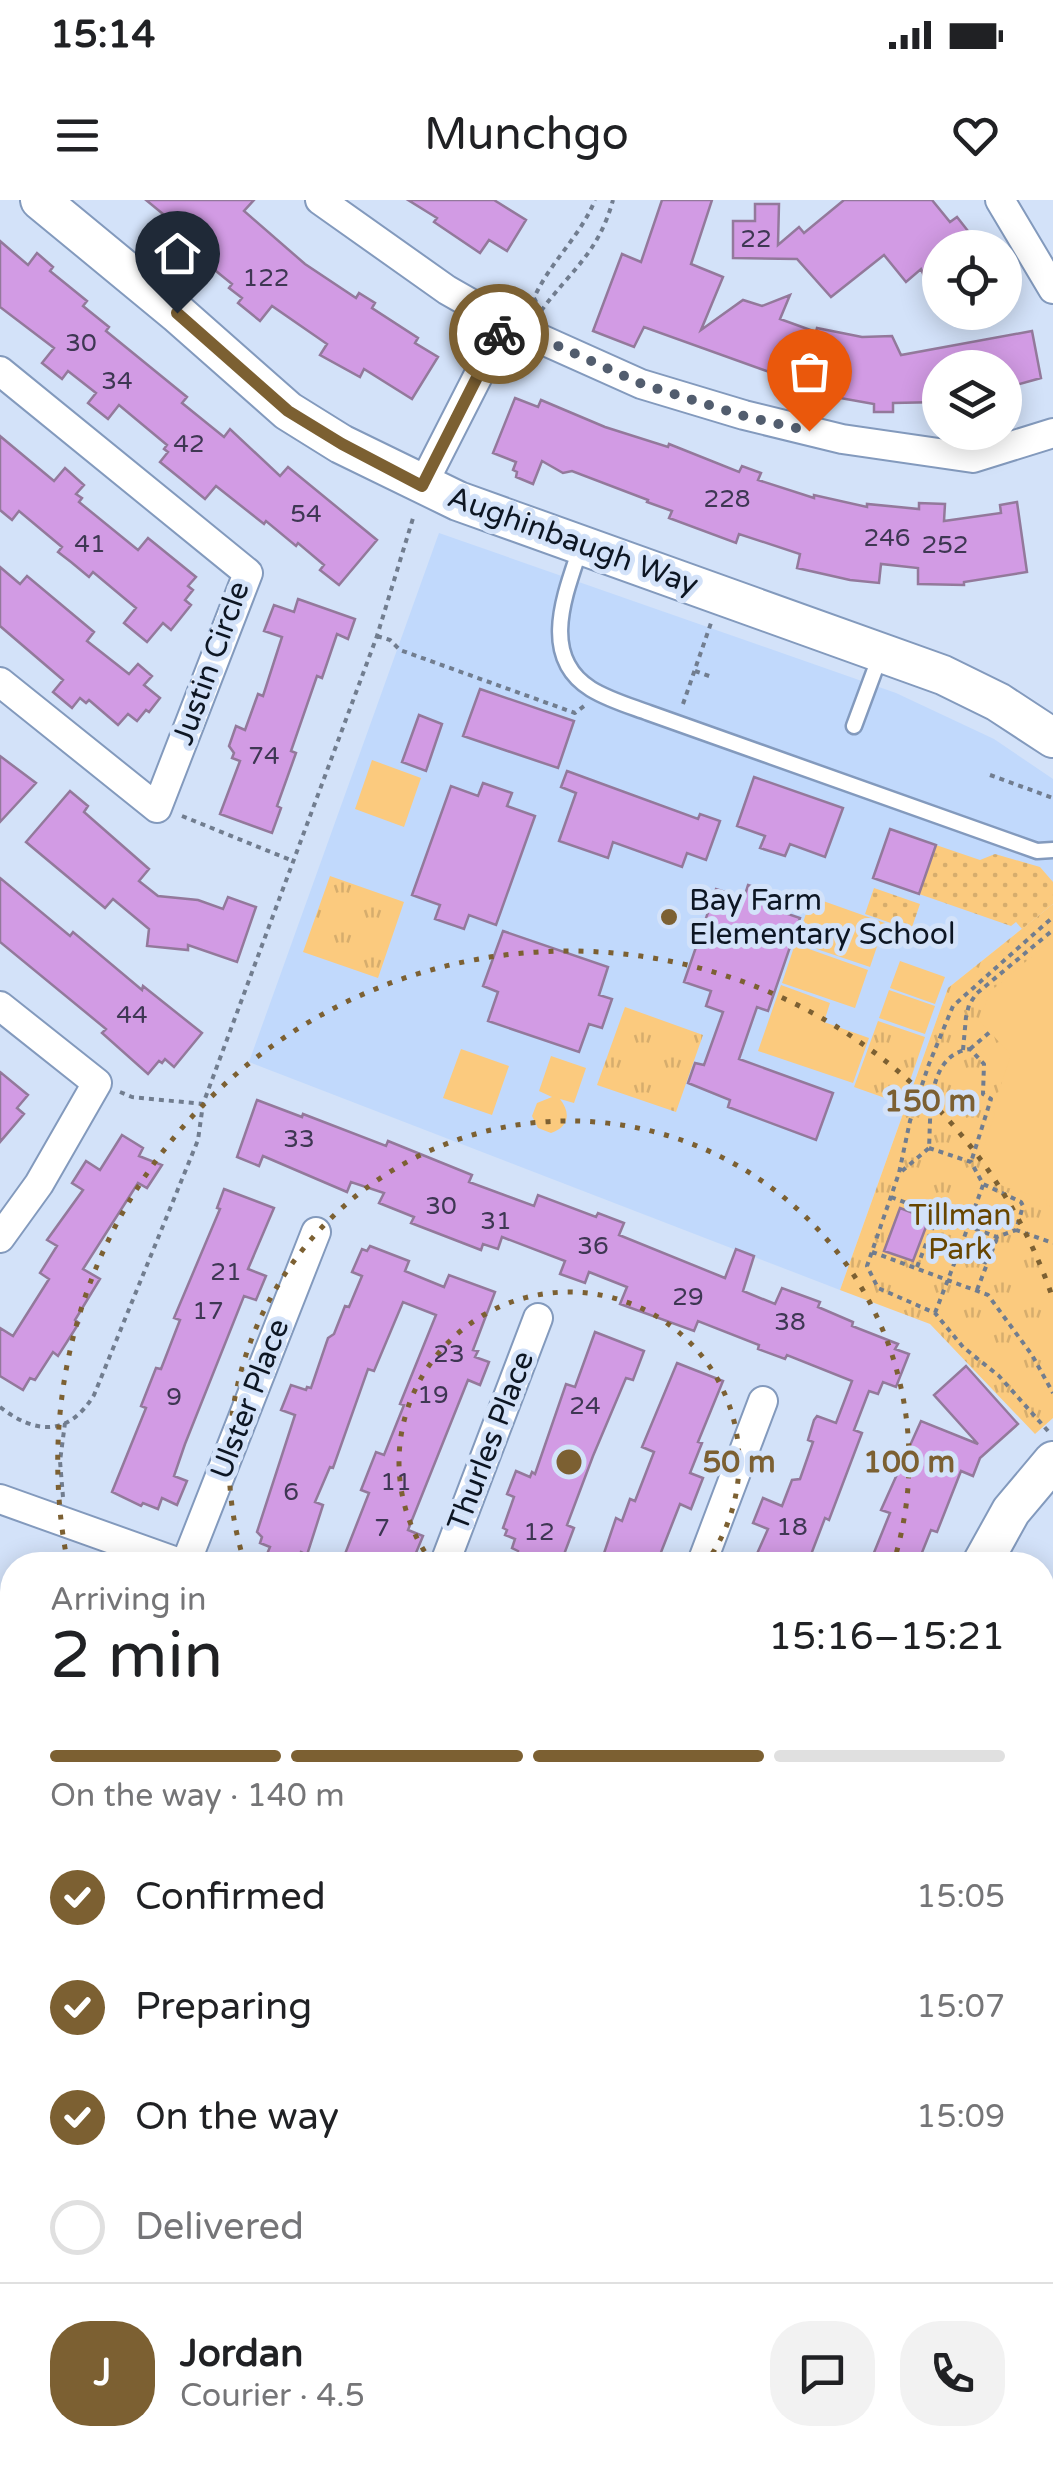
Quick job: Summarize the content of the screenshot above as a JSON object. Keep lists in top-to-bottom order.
{
  "streets": {
    "street": [
      "Aughinbaugh Way",
      "Justin Circle",
      "Ulster Place",
      "Thurles Place"
    ]
  },
  "parks": ["Tillman Park"],
  "places": ["Bay Farm Elementary School"],
  "house_numbers": [
    "22",
    "122",
    "30",
    "34",
    "42",
    "228",
    "54",
    "246",
    "41",
    "252",
    "74",
    "44",
    "33",
    "30",
    "31",
    "36",
    "21",
    "29",
    "17",
    "38",
    "23",
    "19",
    "9",
    "24",
    "11",
    "6",
    "18",
    "7",
    "12"
  ],
  "page": {
    "status": "15:14",
    "header": "Munchgo",
    "heading": ["2 min", "Arriving in", "15:16–15:21"],
    "panel": ["Jordan", "Courier · 4.5"],
    "bar": "On the way · 140 m",
    "list": [
      ["Confirmed", "15:05"],
      ["Preparing", "15:07"],
      ["On the way", "15:09"],
      "Delivered"
    ],
    "round": "J"
  },
  "rings": ["150 m", "50 m", "100 m"]
}
